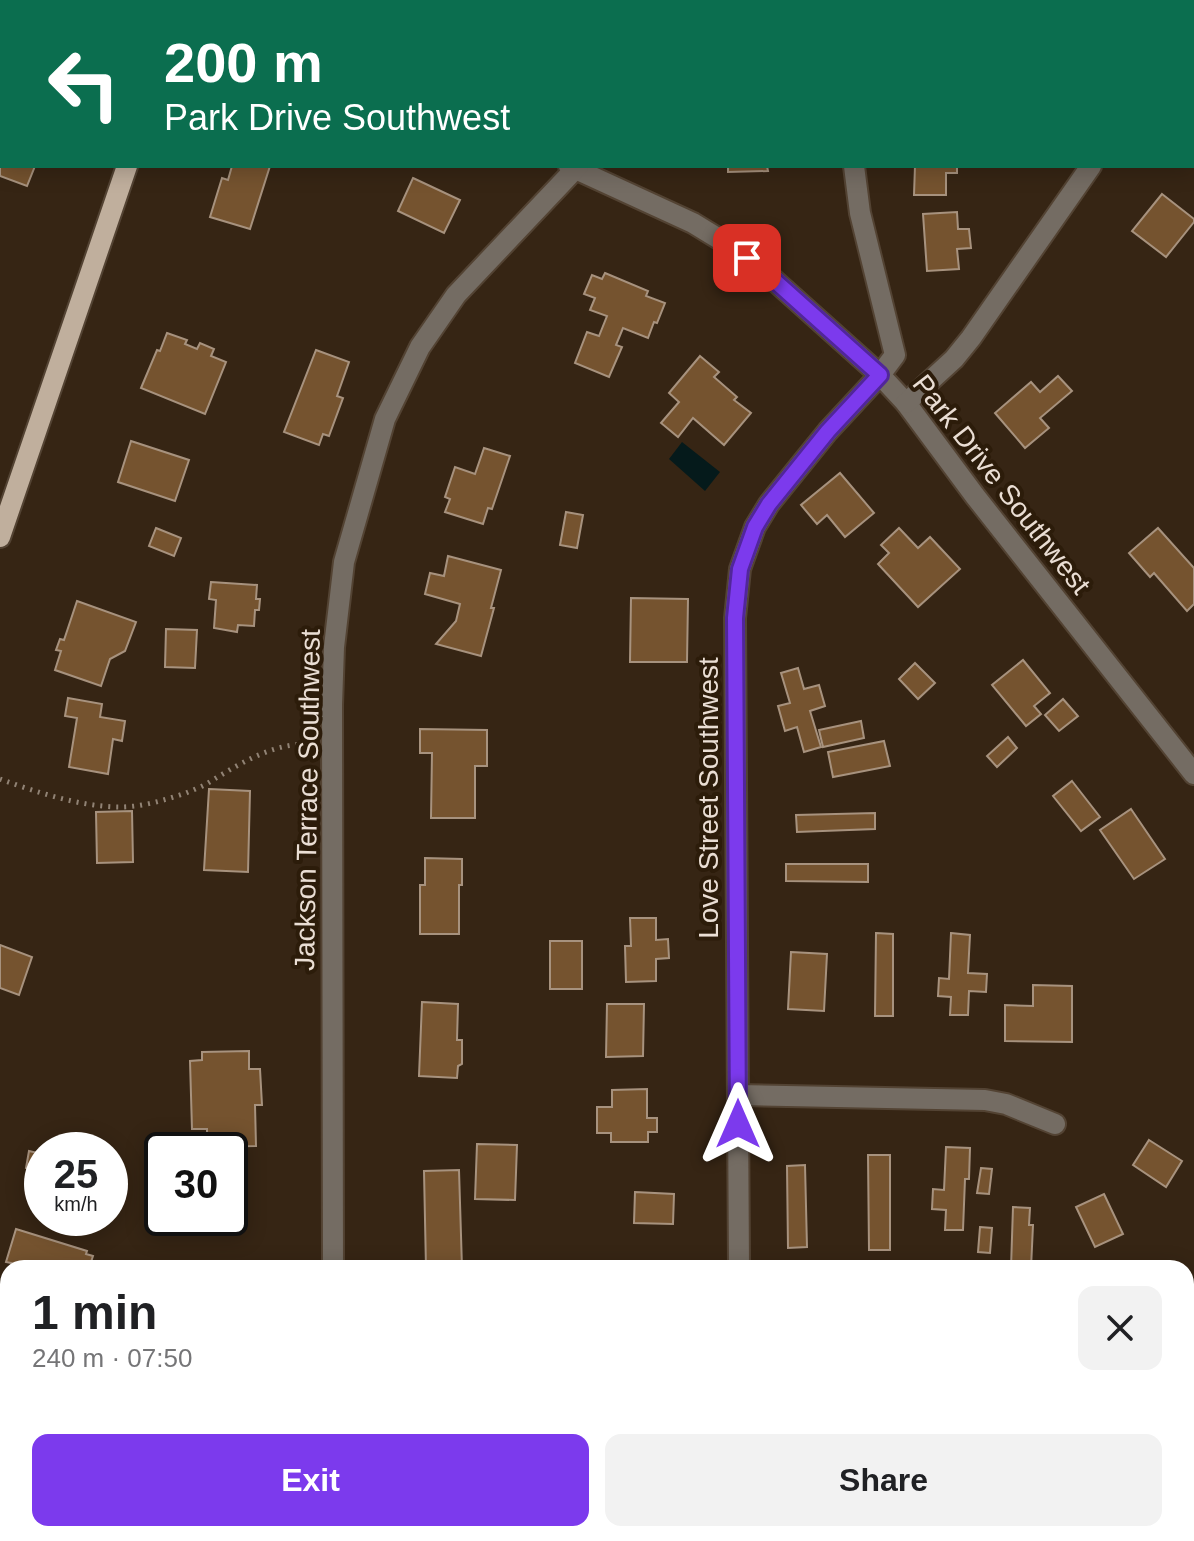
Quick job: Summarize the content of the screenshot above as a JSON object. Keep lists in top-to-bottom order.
{
  "streets": {
    "street": ["Park Drive Southwest", "Love Street Southwest", "Jackson Terrace Southwest"]
  },
  "crossings": [
    ["Park Drive Southwest", "Love Street Southwest"]
  ],
  "page": {
    "turn": ["200 m", "Park Drive Southwest"],
    "speed": "25 km/h",
    "limit": "30",
    "heading": ["1 min", "240 m · 07:50"],
    "buttons": ["Exit", "Share"]
  }
}
